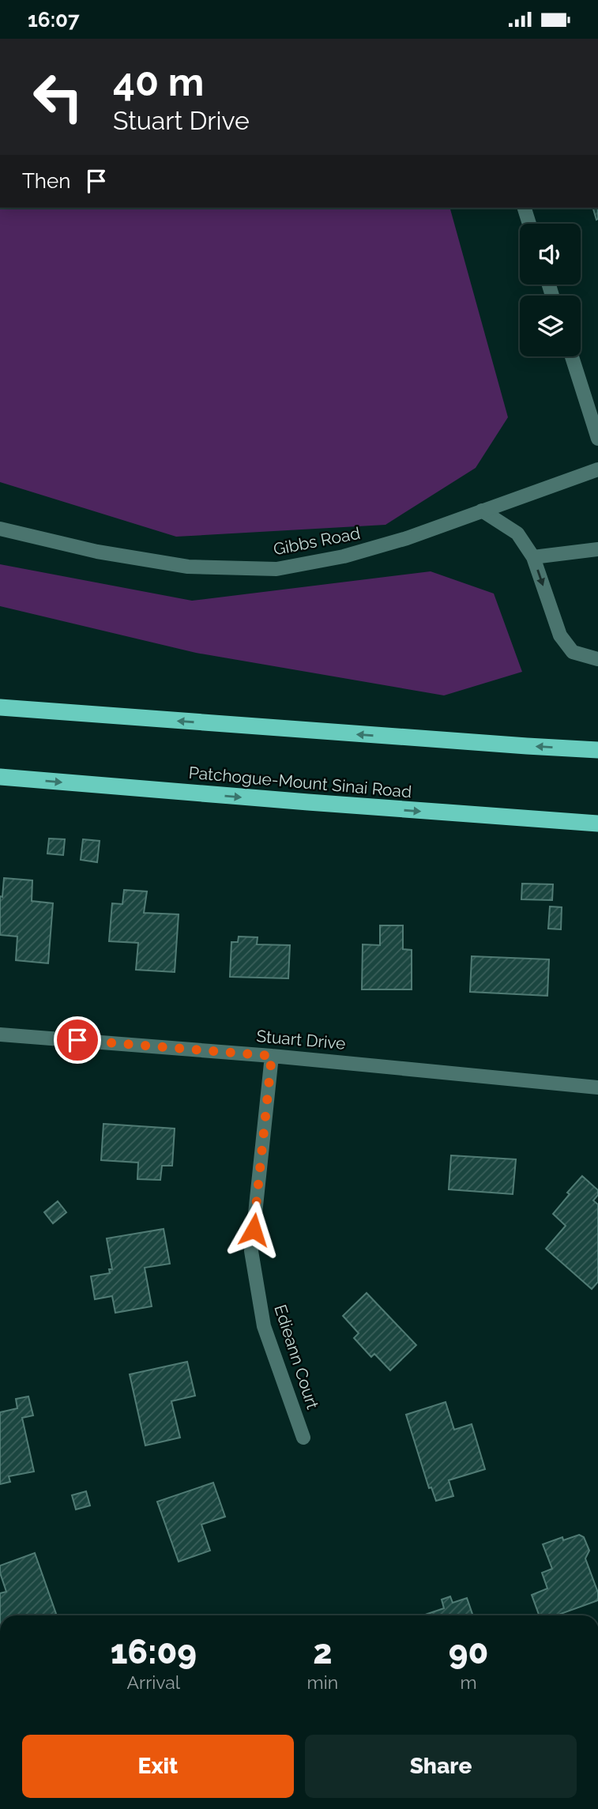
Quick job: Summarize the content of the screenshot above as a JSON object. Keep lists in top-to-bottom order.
{
  "streets": {
    "highway": ["Patchogue-Mount Sinai Road"],
    "street": ["Gibbs Road", "Stuart Drive", "Edieann Court"]
  },
  "crossings": [
    ["Stuart Drive", "Edieann Court"]
  ],
  "page": {
    "status": "16:07",
    "turn": ["40 m", "Stuart Drive"],
    "then": "Then",
    "eta": [
      "16:09",
      "Arrival",
      "2",
      "min",
      "90",
      "m"
    ],
    "buttons": ["Exit", "Share"]
  }
}
